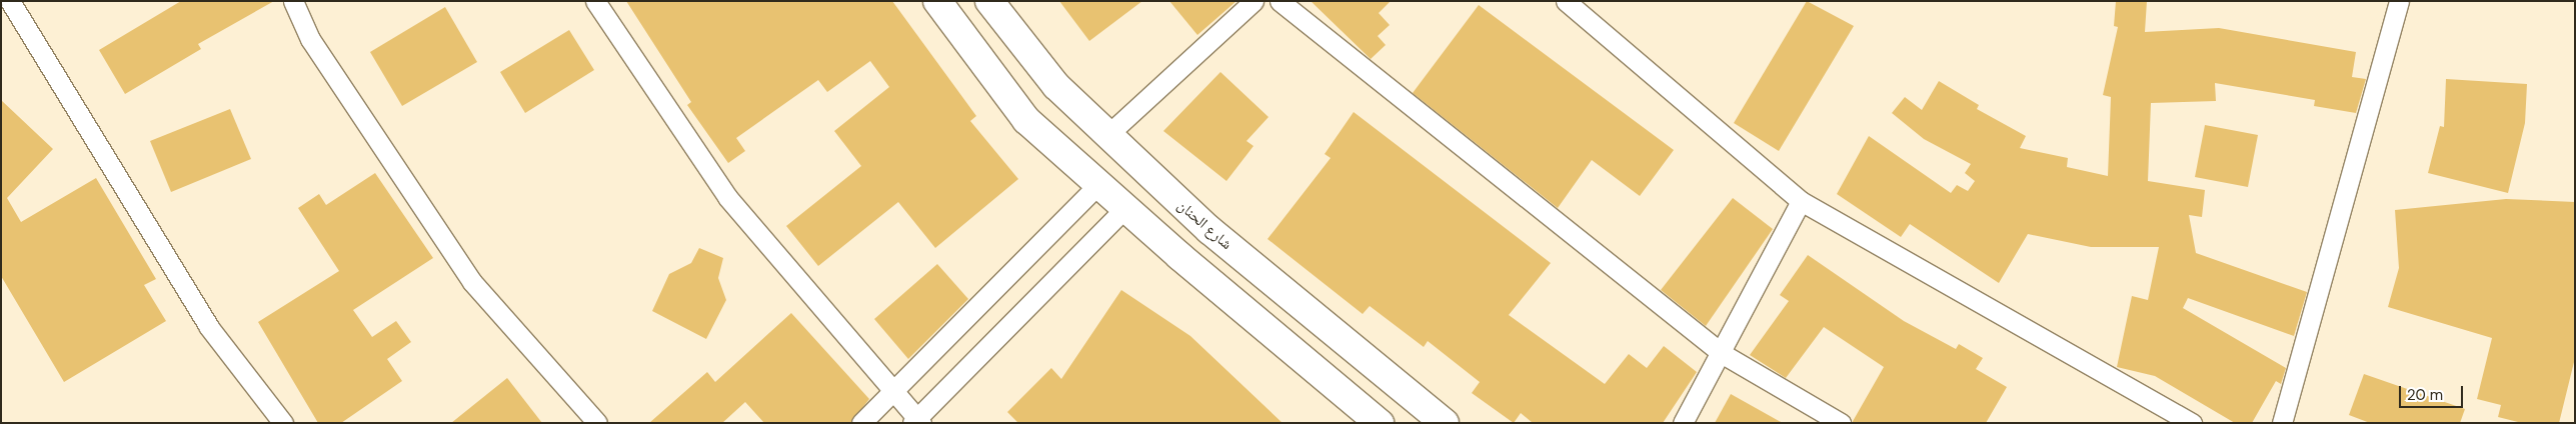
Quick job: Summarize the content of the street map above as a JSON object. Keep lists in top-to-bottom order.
{
  "streets": {
    "main road": ["شارع الحنان"]
  },
  "scale_bar": "20 m"
}
